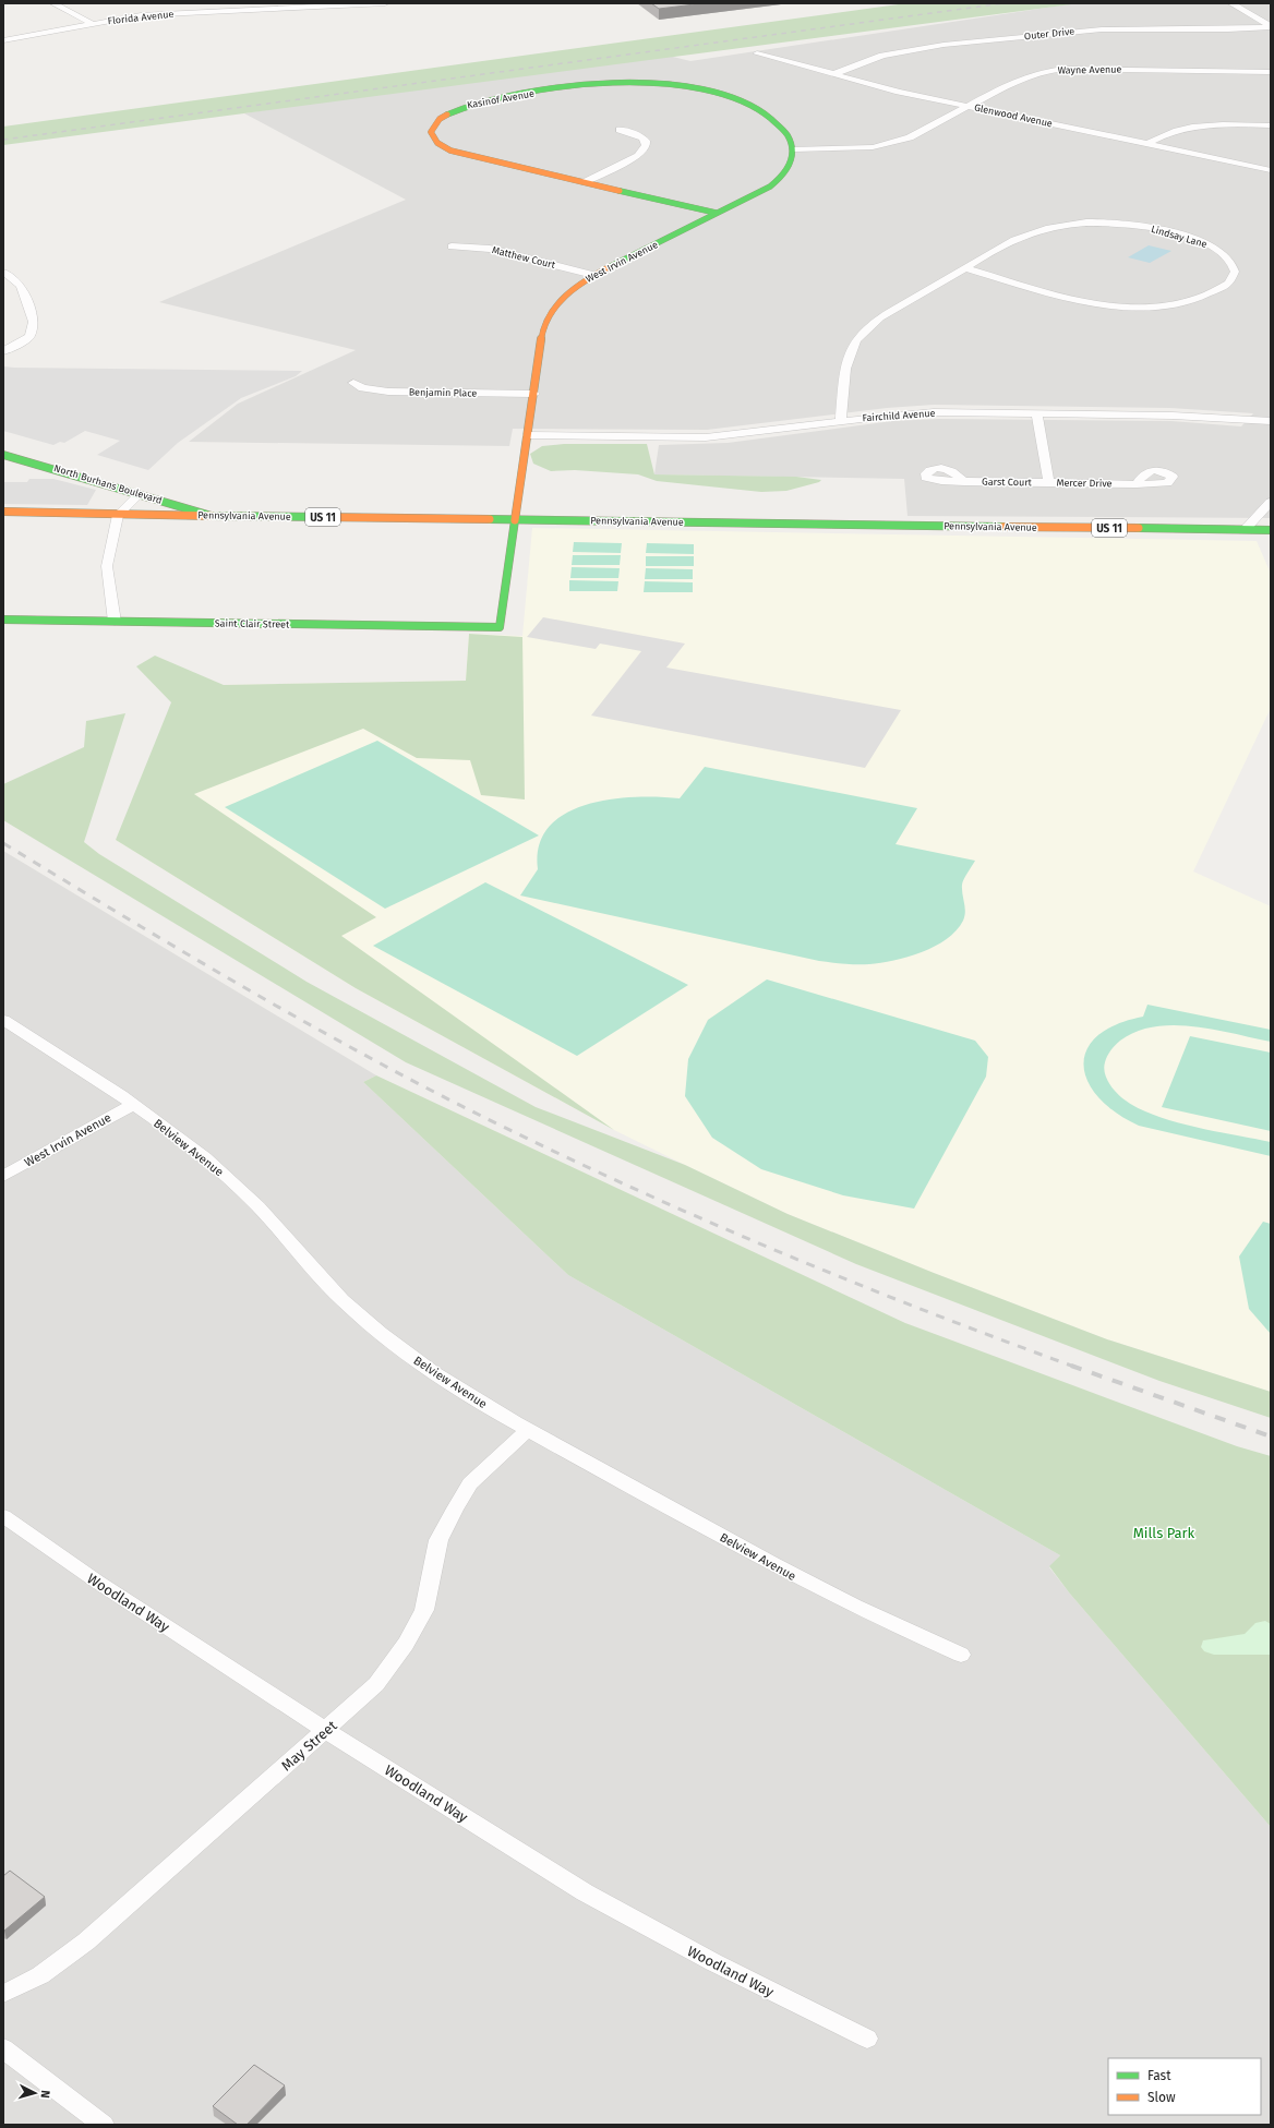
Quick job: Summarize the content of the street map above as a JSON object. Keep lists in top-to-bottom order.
{
  "streets": {
    "street": [
      "Florida Avenue",
      "Outer Drive",
      "Wayne Avenue",
      "Kasinof Avenue",
      "Glenwood Avenue",
      "Lindsay Lane",
      "Matthew Court",
      "West Irvin Avenue",
      "Benjamin Place",
      "Fairchild Avenue",
      "Garst Court",
      "Mercer Drive",
      "North Burhans Boulevard",
      "Pennsylvania Avenue",
      "US 11",
      "Saint Clair Street",
      "Belview Avenue",
      "Woodland Way",
      "May Street"
    ]
  },
  "crossings": [
    ["Outer Drive", "Glenwood Avenue"],
    ["Wayne Avenue", "Kasinof Avenue"],
    ["Wayne Avenue", "Glenwood Avenue"],
    ["Wayne Avenue", "West Irvin Avenue"],
    ["Kasinof Avenue", "West Irvin Avenue"],
    ["Lindsay Lane", "Fairchild Avenue"],
    ["Matthew Court", "West Irvin Avenue"],
    ["West Irvin Avenue", "Benjamin Place"],
    ["West Irvin Avenue", "Fairchild Avenue"],
    ["West Irvin Avenue", "Pennsylvania Avenue"],
    ["West Irvin Avenue", "Saint Clair Street"],
    ["West Irvin Avenue", "Belview Avenue"],
    ["Fairchild Avenue", "Mercer Drive"],
    ["Garst Court", "Mercer Drive"],
    ["North Burhans Boulevard", "Pennsylvania Avenue"],
    ["Belview Avenue", "May Street"],
    ["Woodland Way", "May Street"]
  ],
  "parks": ["Mills Park"],
  "legend": ["Fast", "Slow"],
  "north": "right"
}
